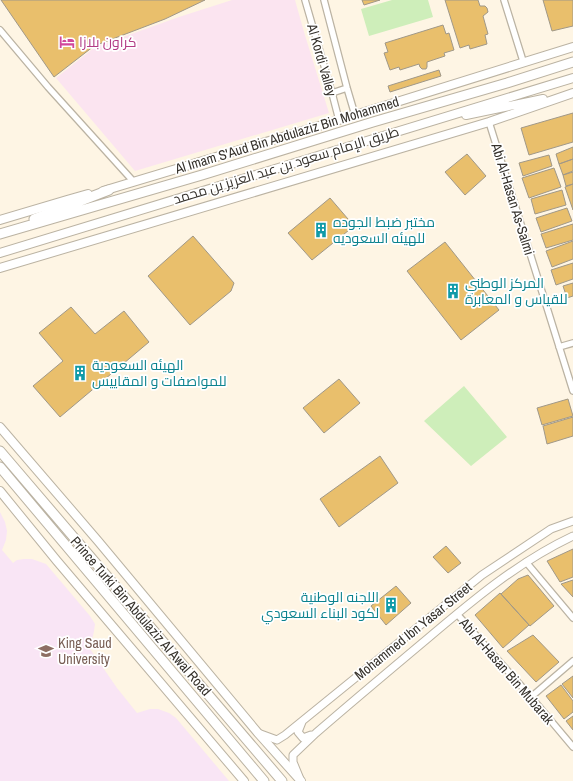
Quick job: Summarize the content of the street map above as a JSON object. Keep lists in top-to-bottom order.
{
  "streets": {
    "main road": ["Al Imam S'Aud Bin Abdulaziz Bin Mohammed", "طريق الإمام سعود بن عبد العزيز بن محمد", "Prince Turki Bin Abdulaziz Al Awal Road"],
    "street": [
      "Al Kordi Valley",
      "Abi Al-Hasan As-Salmi",
      "Mohammed Ibn Yasar Street",
      "Abi Al-Hasan Bin Mubarak"
    ]
  },
  "crossings": [
    ["Al Kordi Valley", "Al Imam S'Aud Bin Abdulaziz Bin Mohammed"],
    ["Mohammed Ibn Yasar Street", "Abi Al-Hasan Bin Mubarak"]
  ],
  "places": {
    "hotel": ["كراون بلازا"],
    "building": [
      "مختبر ضبط الجوده للهيئه السعوديه",
      "المركز الوطني للقياس و المعابرة",
      "الهيئه السعودية للمواصفات و المقاييس",
      "اللجنه الوطنية لكود البناء السعودي"
    ],
    "school or university": ["King Saud University"]
  }
}
